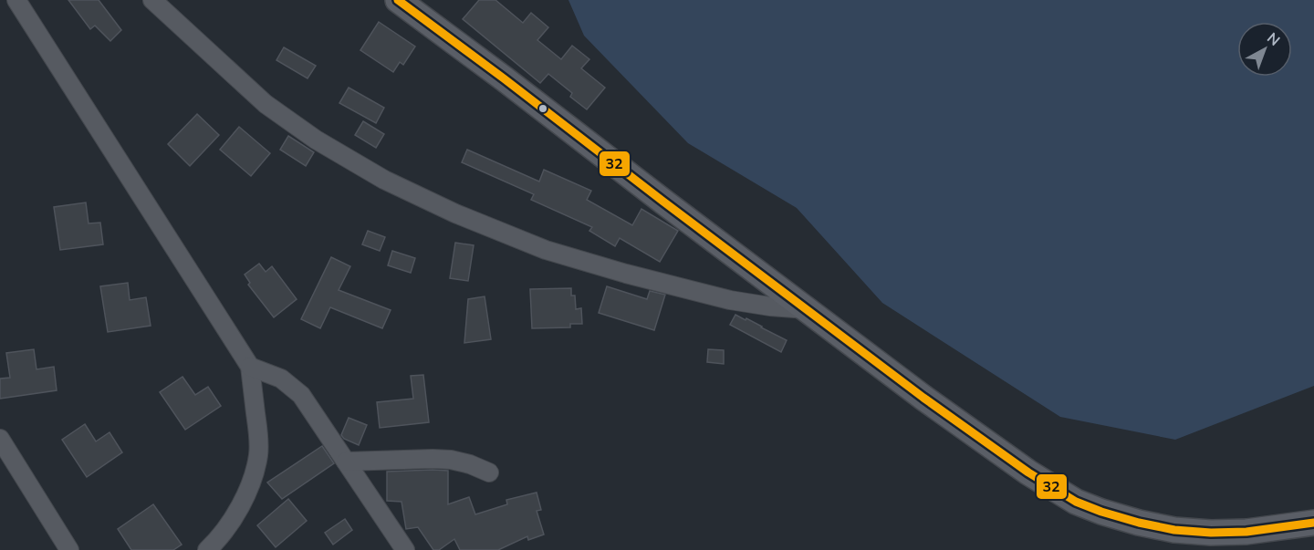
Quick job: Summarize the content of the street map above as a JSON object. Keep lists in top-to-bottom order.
{
  "lines": ["transit line 32"],
  "north": "top right"
}
